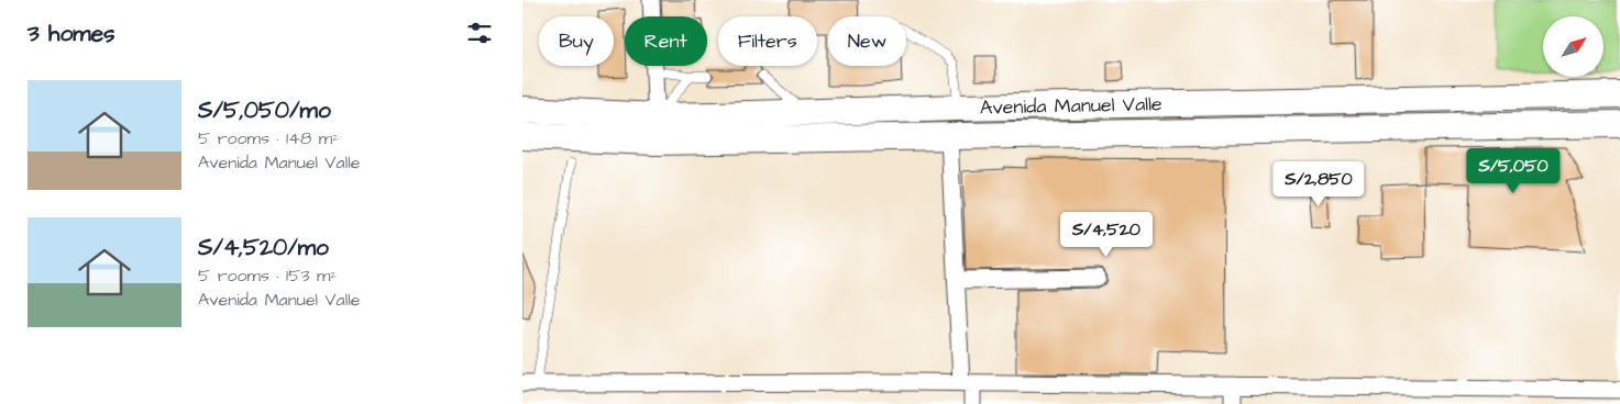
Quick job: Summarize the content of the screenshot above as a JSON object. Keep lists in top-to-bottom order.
{
  "streets": {
    "main road": ["Avenida Manuel Valle"]
  },
  "north": "top right",
  "page": {
    "heading": "3 homes",
    "chip": [
      "Buy",
      "Rent",
      "Filters",
      "New"
    ],
    "list": [
      {
        "name": "S/5,050/mo",
        "note": "5 rooms · 148 m² · Avenida Manuel Valle"
      },
      {
        "name": "S/4,520/mo",
        "note": "5 rooms · 153 m² · Avenida Manuel Valle"
      }
    ],
    "price": ["S/5,050", "S/2,850", "S/4,520"]
  }
}
